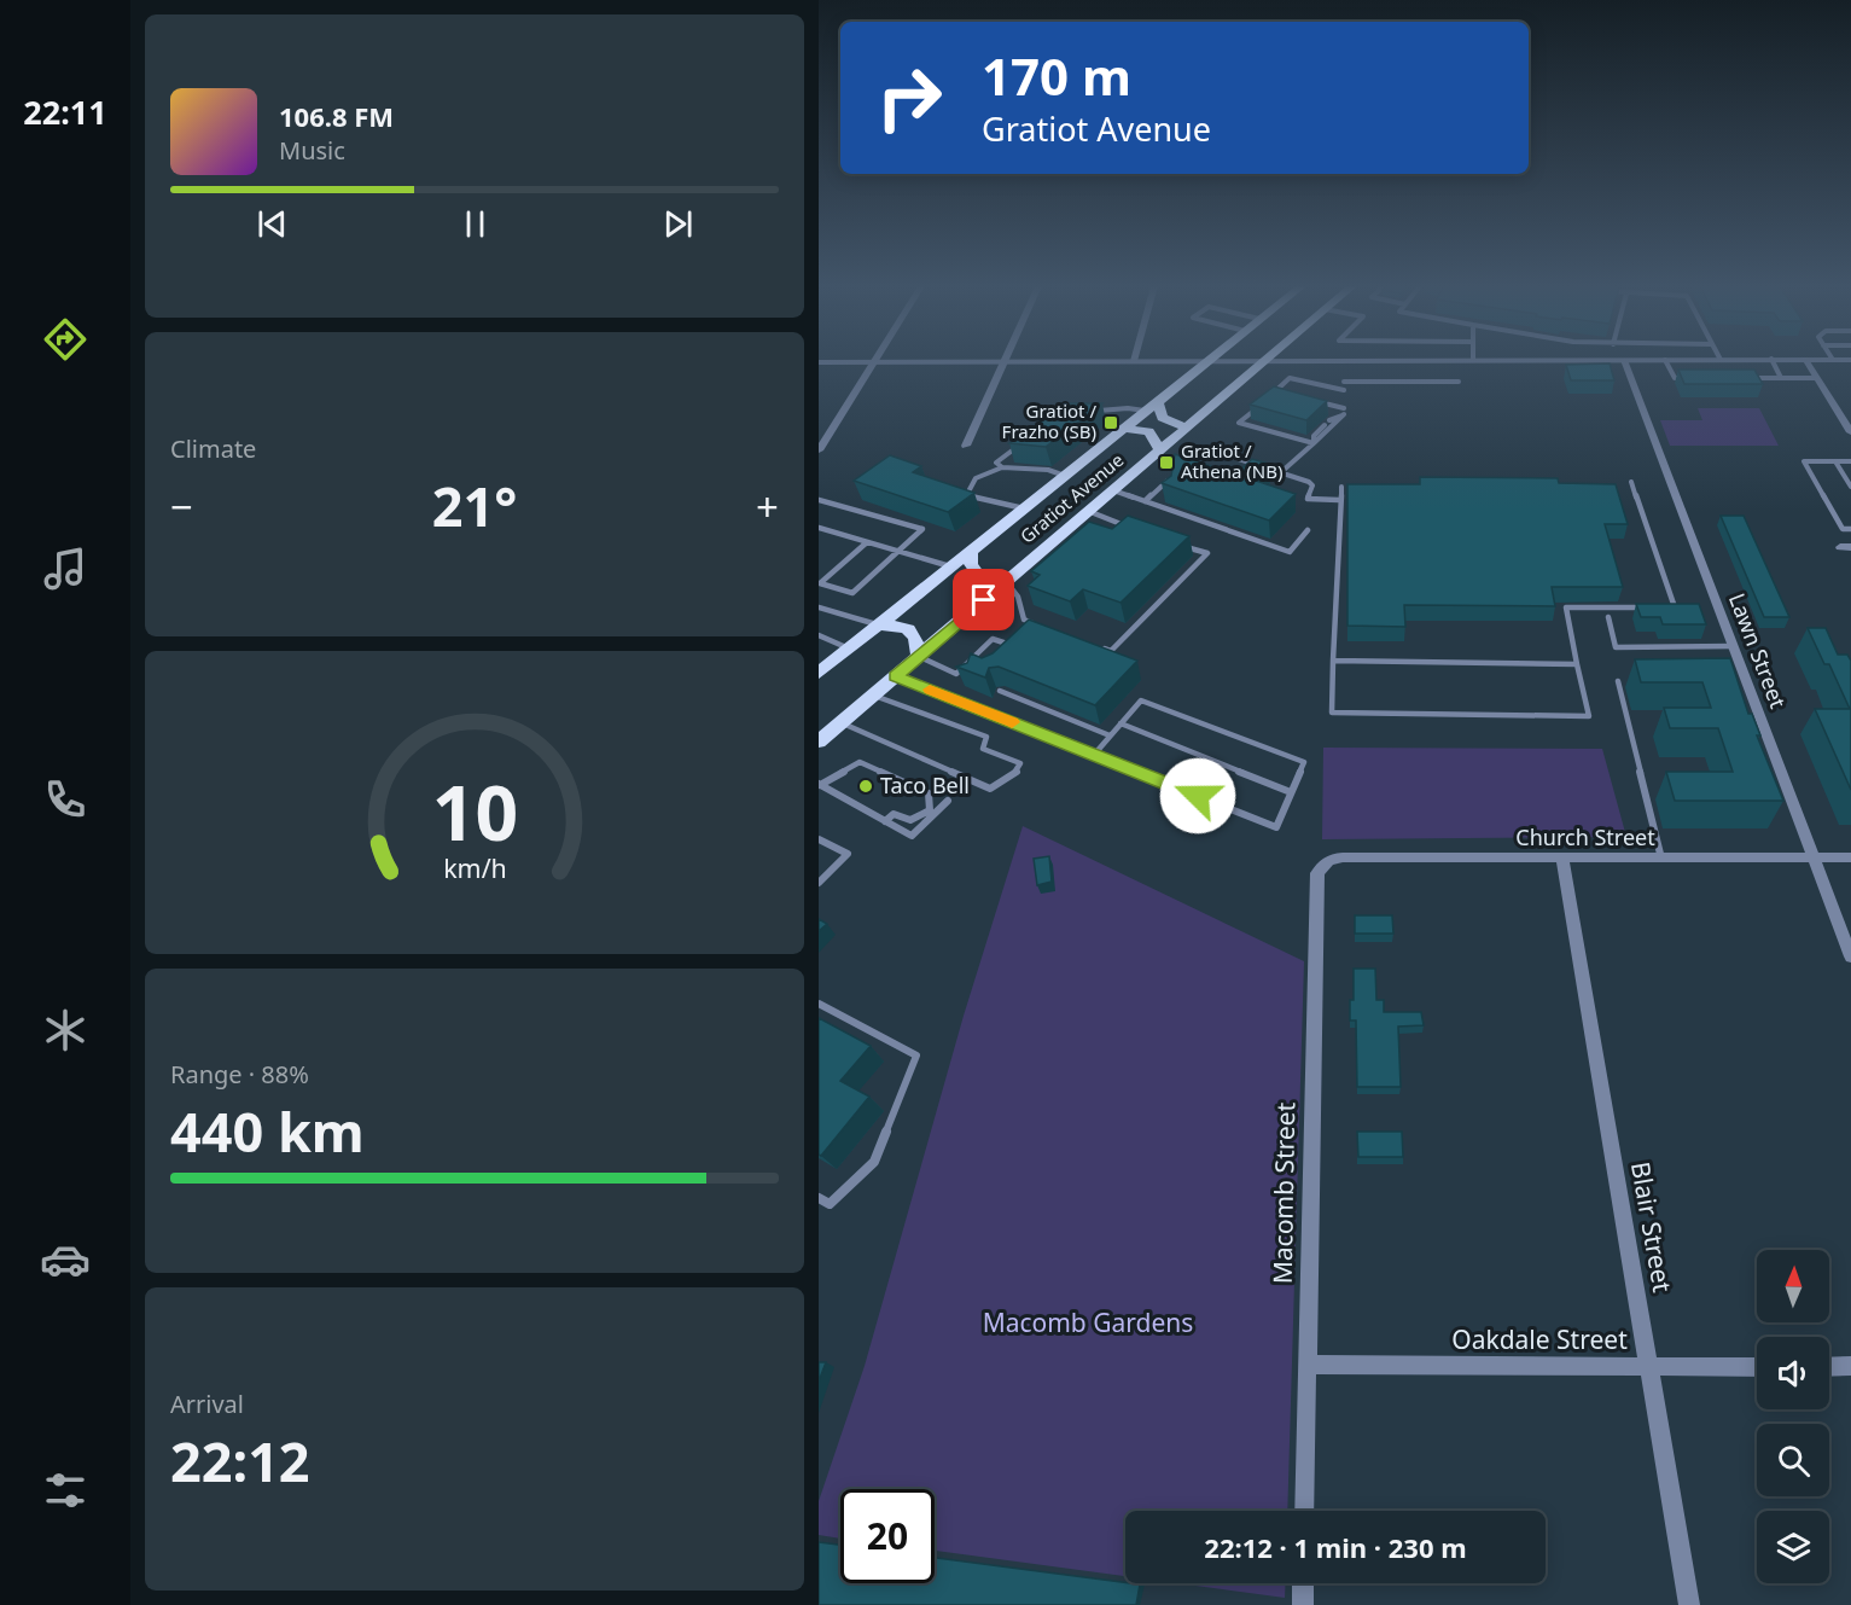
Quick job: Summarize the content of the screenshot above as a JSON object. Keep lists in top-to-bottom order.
{
  "streets": {
    "main road": ["Gratiot Avenue"],
    "street": [
      "Lawn Street",
      "Church Street",
      "Macomb Street",
      "Blair Street",
      "Oakdale Street"
    ]
  },
  "crossings": [
    ["Lawn Street", "Church Street"],
    ["Church Street", "Macomb Street"],
    ["Church Street", "Blair Street"],
    ["Macomb Street", "Oakdale Street"],
    ["Blair Street", "Oakdale Street"]
  ],
  "parks": ["Macomb Gardens"],
  "places": {
    "transit": ["Gratiot / Frazho (SB)", "Gratiot / Athena (NB)"],
    "other": ["Taco Bell"]
  },
  "north": "top",
  "page": {
    "tabs": "22:11",
    "turn": ["170 m", "Gratiot Avenue"],
    "song": ["106.8 FM", "Music"],
    "tile": [
      "Climate",
      ["Range · 88%", "440 km"],
      ["Arrival", "22:12"]
    ],
    "heat": ["−", "21°", "+"],
    "limit": "20",
    "trip": "22:12 · 1 min · 230 m",
    "gauge": ["10", "km/h"]
  }
}
